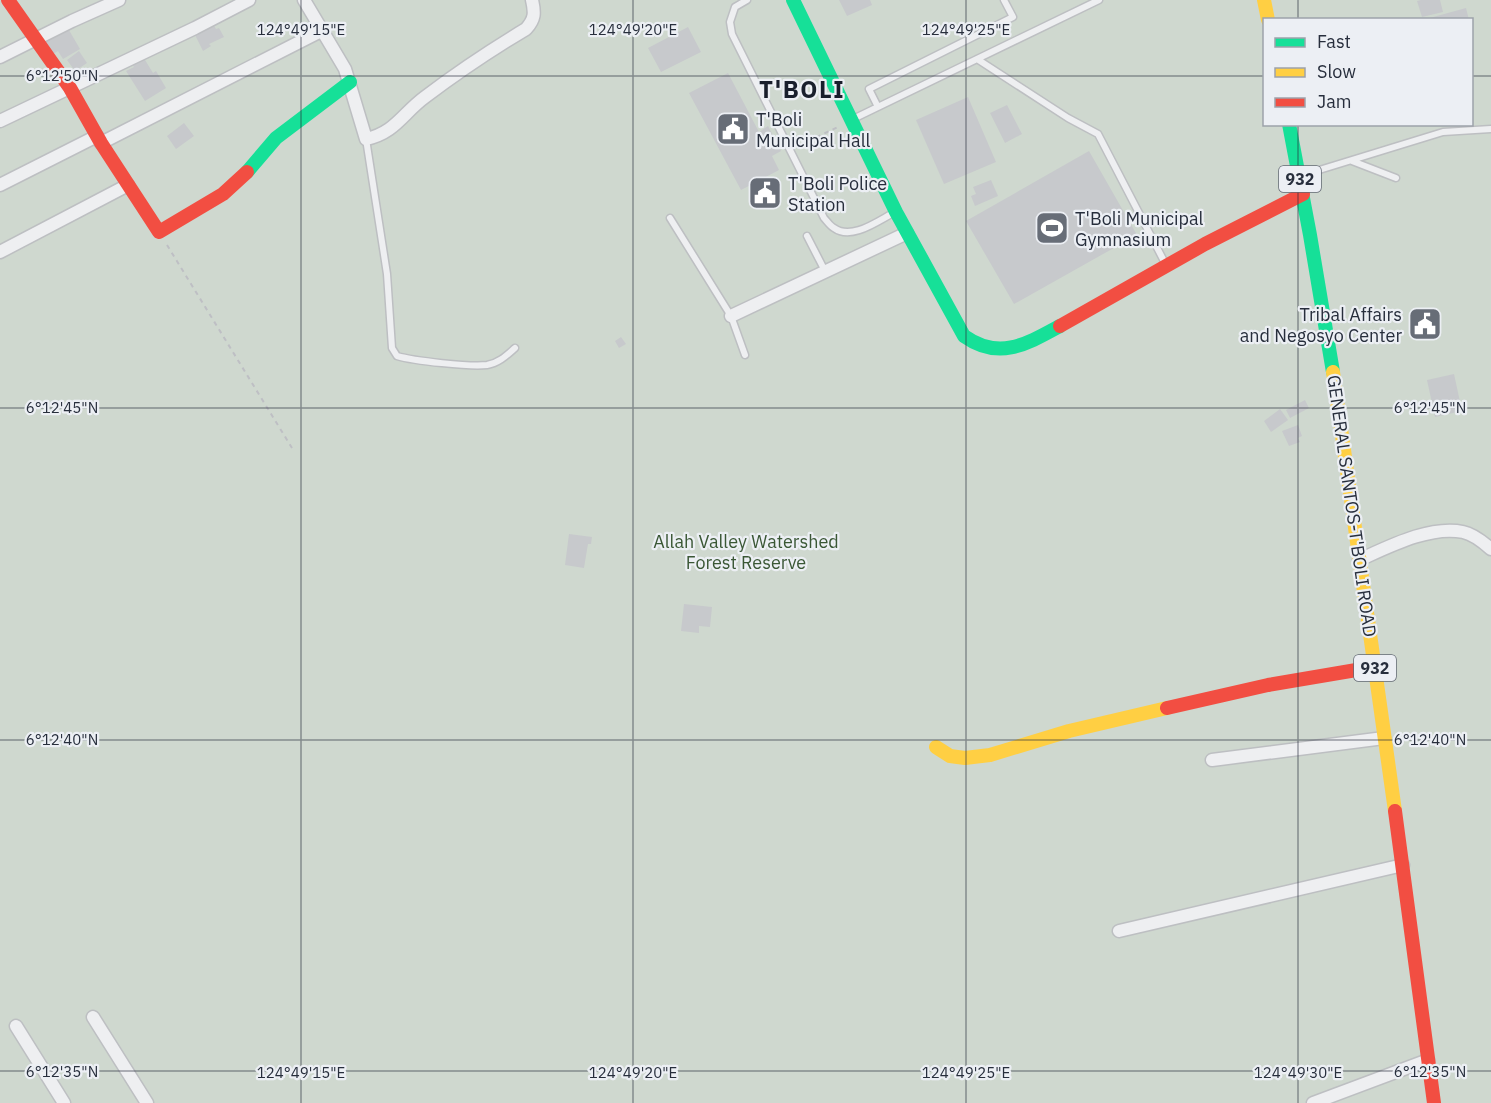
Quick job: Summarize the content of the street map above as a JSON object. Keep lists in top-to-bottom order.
{
  "streets": {
    "street": ["932", "GENERAL SANTOS-T'BOLI ROAD"]
  },
  "districts": ["T'BOLI"],
  "parks": ["Allah Valley Watershed Forest Reserve"],
  "places": {
    "public building": ["T'Boli Municipal Hall", "T'Boli Police Station", "Tribal Affairs and Negosyo Center"],
    "sports": ["T'Boli Municipal Gymnasium"]
  },
  "legend": ["Fast", "Slow", "Jam"],
  "coordinates": [
    "124°49'15\"E",
    "124°49'20\"E",
    "124°49'25\"E",
    "6°12'50\"N",
    "6°12'45\"N",
    "6°12'40\"N",
    "6°12'35\"N",
    "124°49'30\"E"
  ]
}
